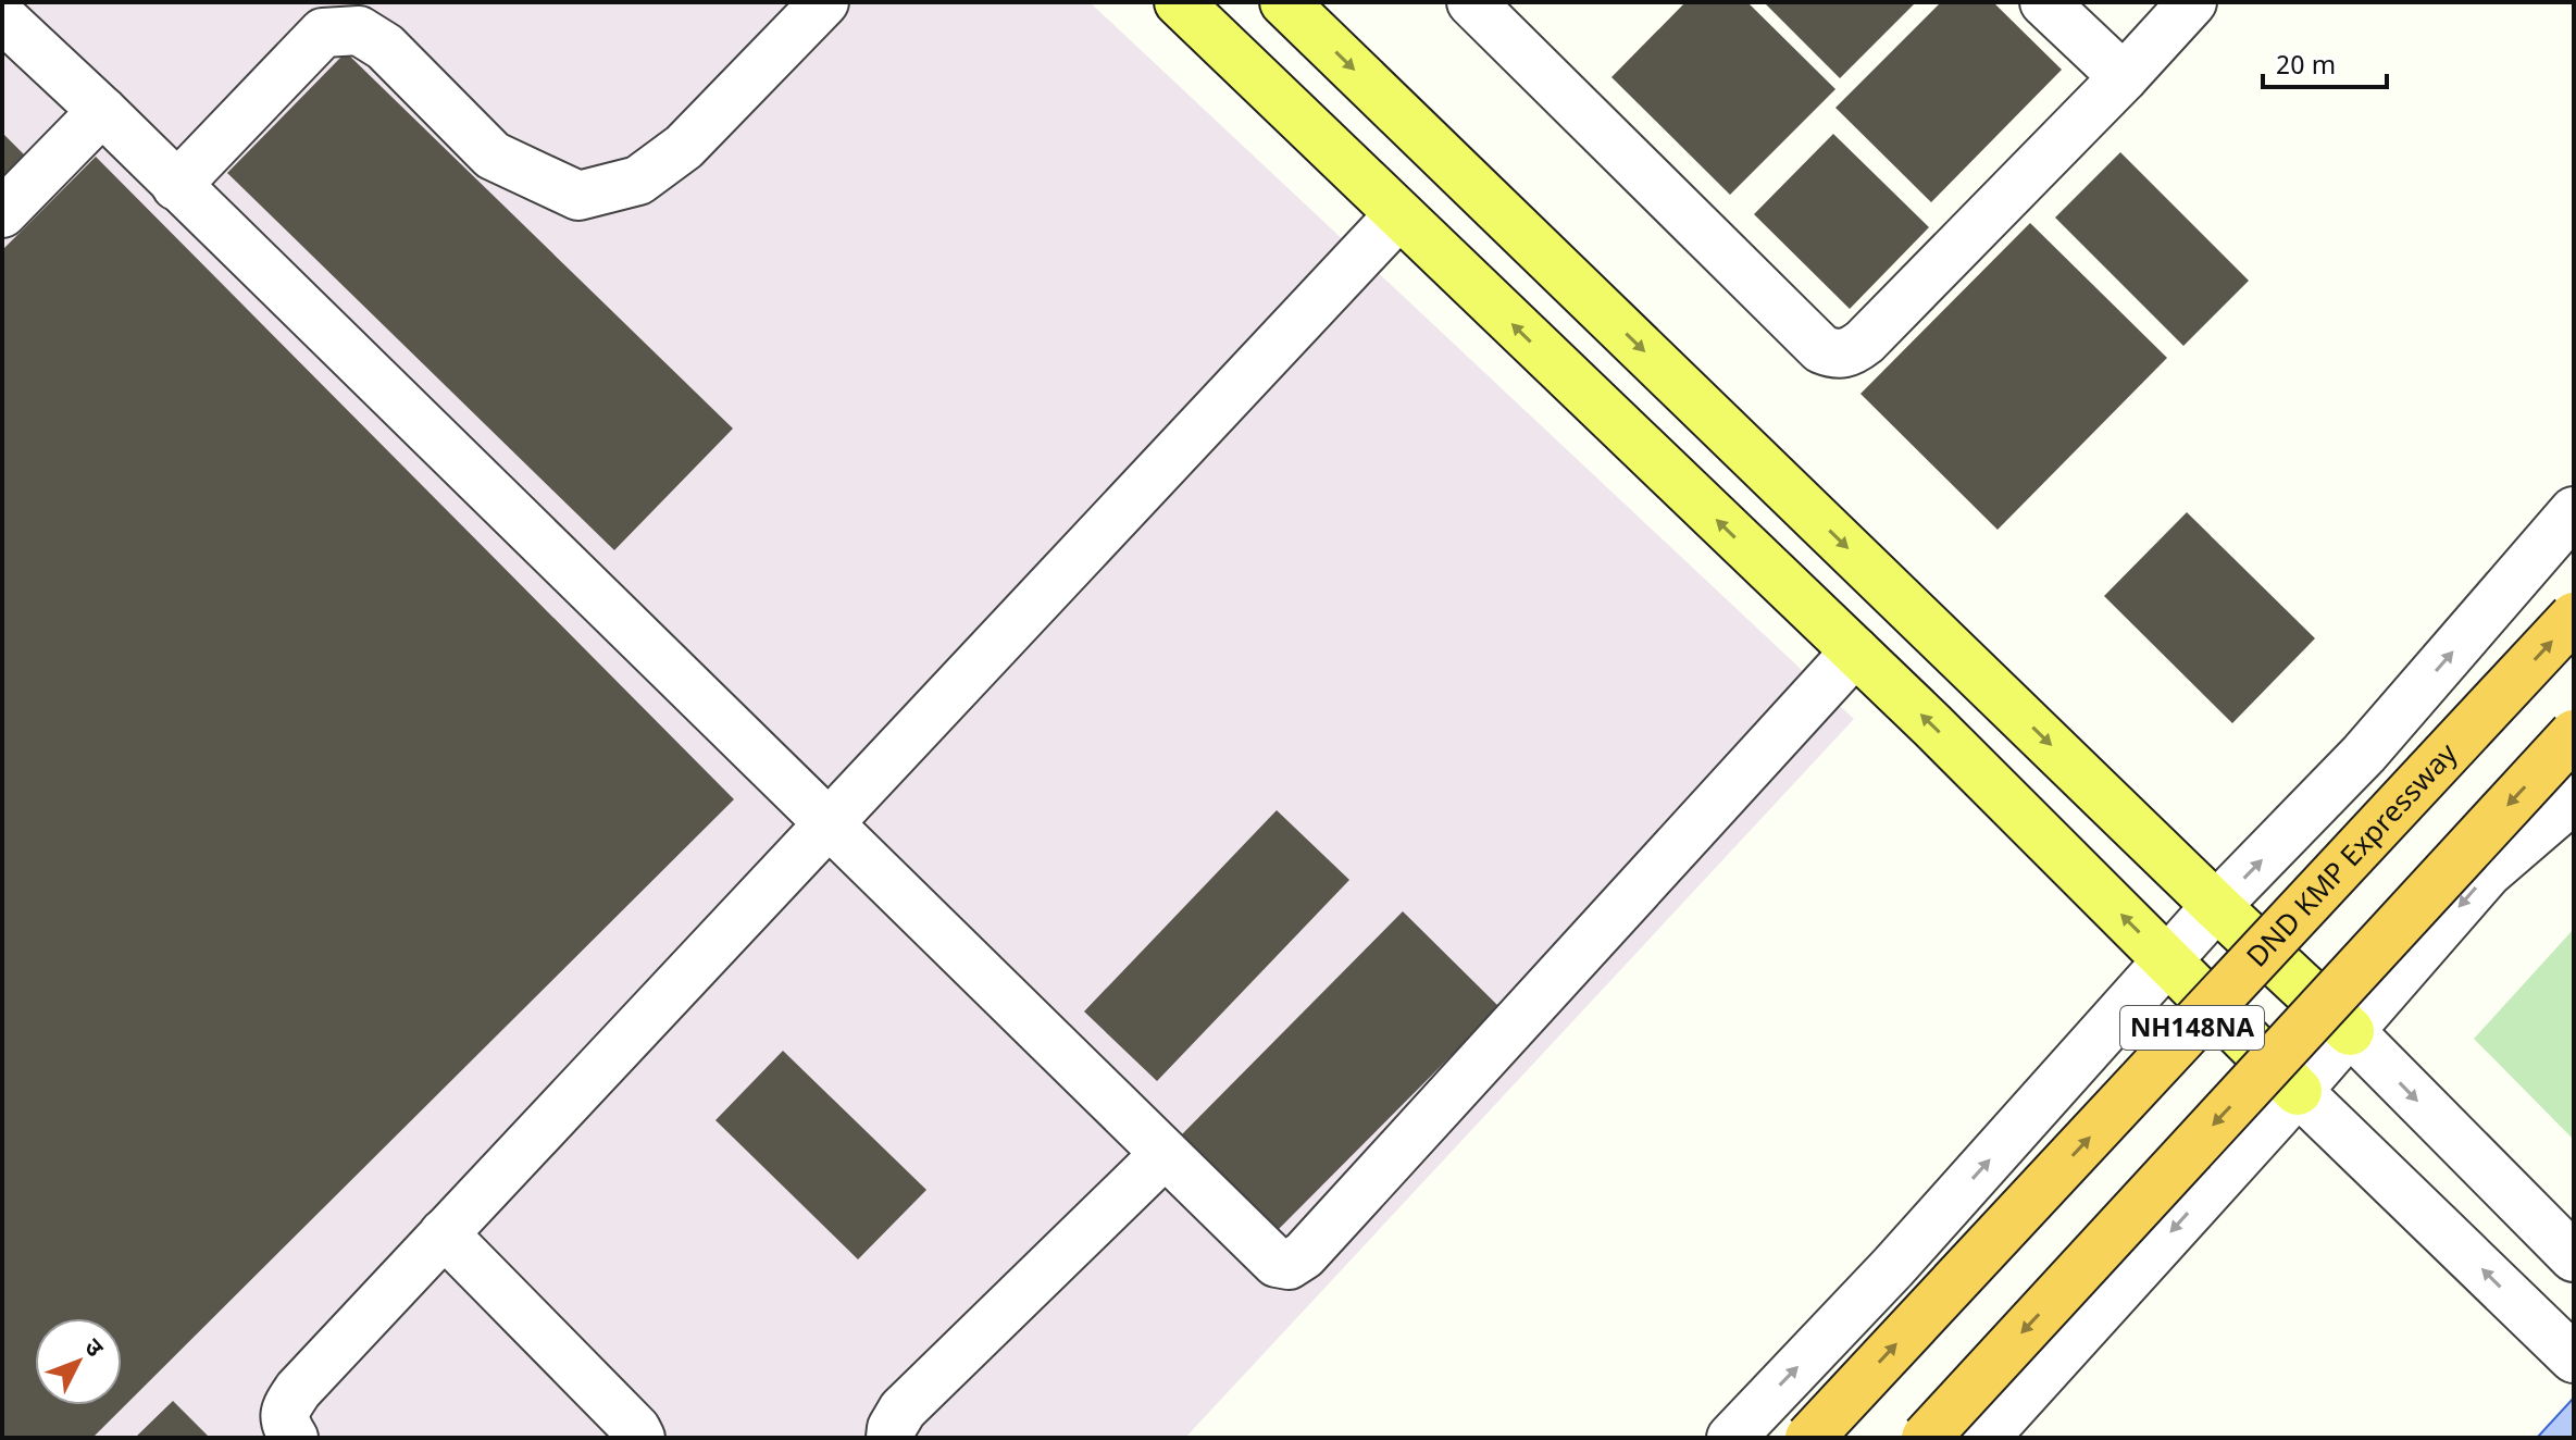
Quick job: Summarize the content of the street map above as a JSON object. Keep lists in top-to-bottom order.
{
  "streets": {
    "highway": ["DND KMP Expressway", "NH148NA"]
  },
  "scale_bar": "20 m",
  "north": "top right"
}
